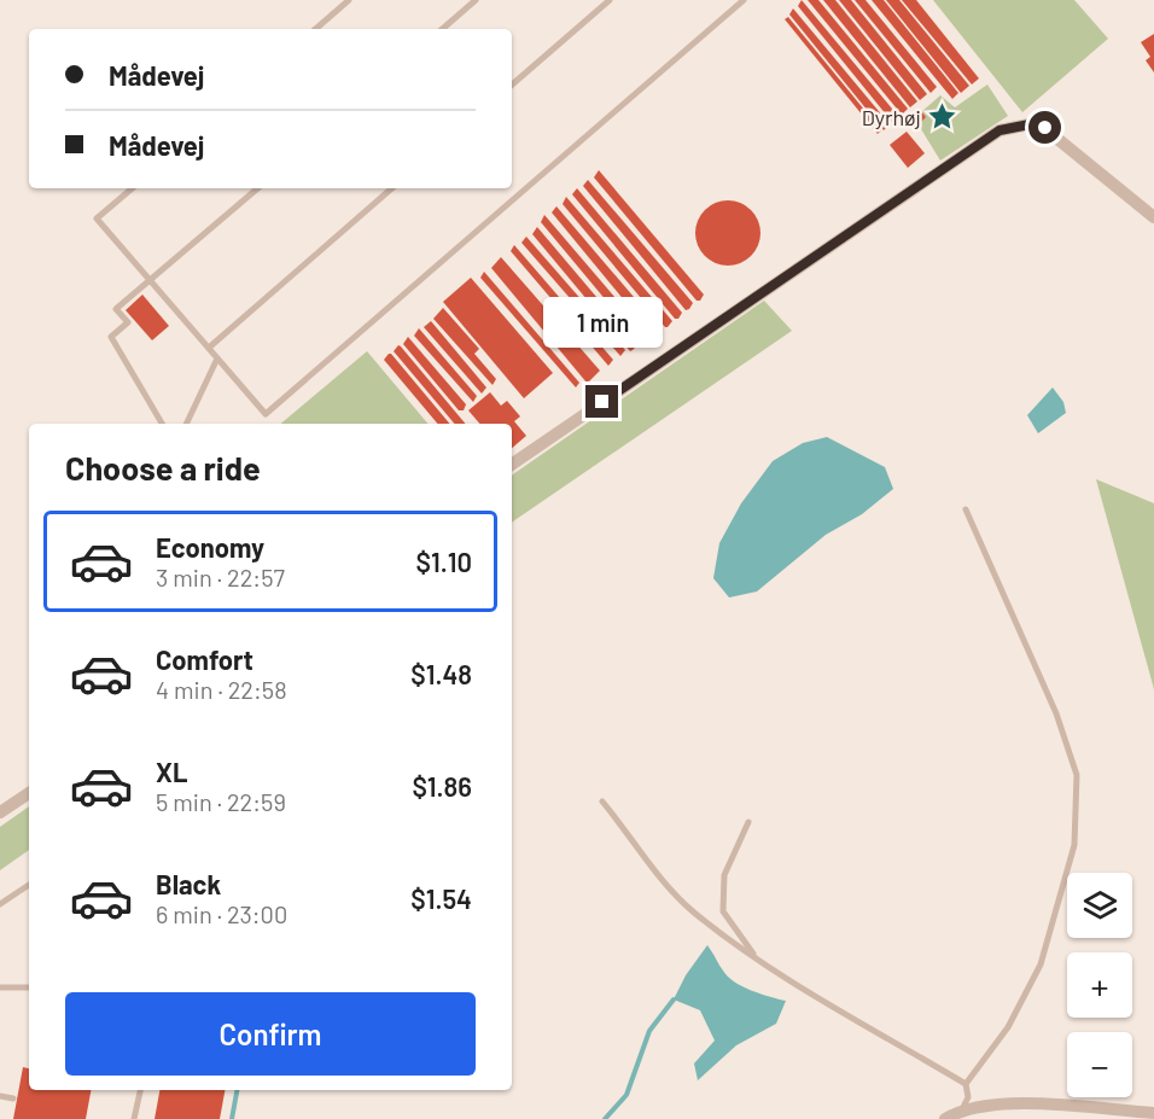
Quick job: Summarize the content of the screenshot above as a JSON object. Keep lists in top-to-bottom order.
{
  "places": {
    "place": ["Dyrhøj"]
  },
  "page": {
    "banner": ["Mådevej", "Mådevej"],
    "bubble": "1 min",
    "heading": "Choose a ride",
    "list": [
      {
        "name": "Economy",
        "note": "3 min · 22:57",
        "value": "$1.10"
      },
      {
        "name": "Comfort",
        "note": "4 min · 22:58",
        "value": "$1.48"
      },
      {
        "name": "XL",
        "note": "5 min · 22:59",
        "value": "$1.86"
      },
      {
        "name": "Black",
        "note": "6 min · 23:00",
        "value": "$1.54"
      }
    ],
    "map_buttons": ["+", "−"],
    "buttons": "Confirm"
  }
}
